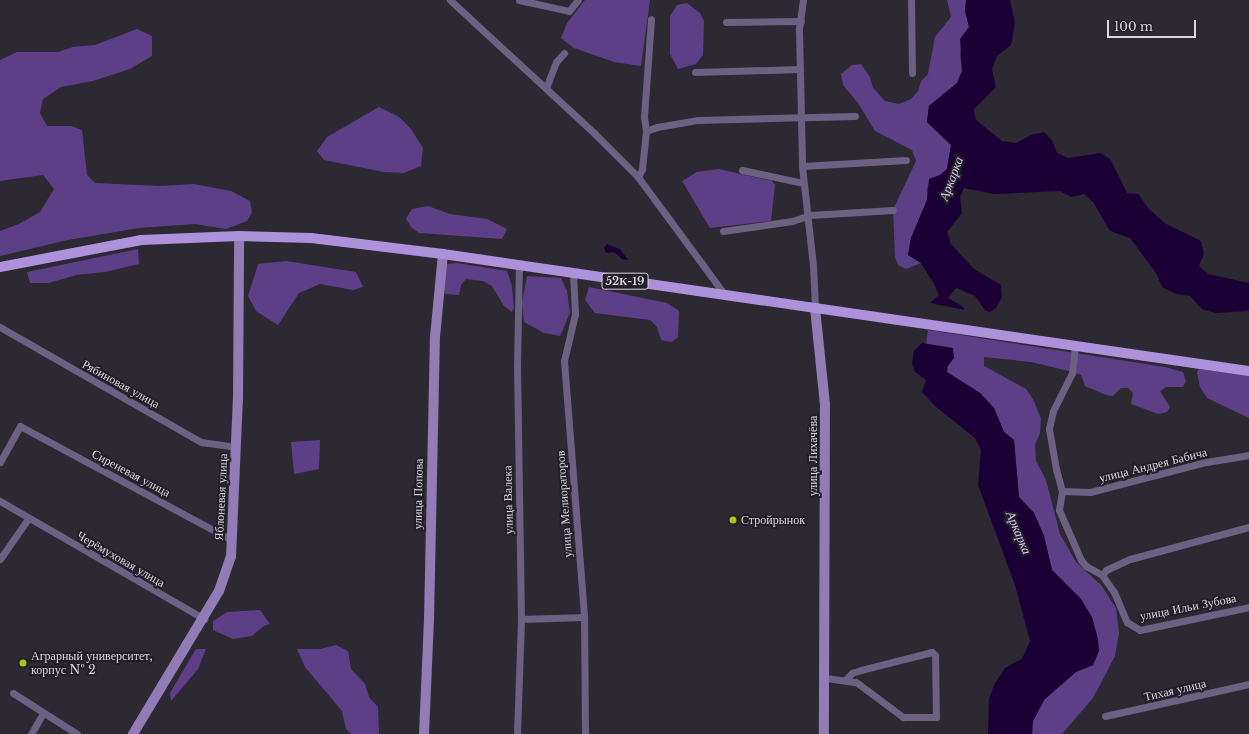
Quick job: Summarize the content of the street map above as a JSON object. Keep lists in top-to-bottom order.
{
  "streets": {
    "main road": ["52К-19"],
    "street": [
      "Рябиновая улица",
      "улица Лихачёва",
      "улица Андрея Бабича",
      "Сиреневая улица",
      "улица Попова",
      "Яблоневая улица",
      "улица Валека",
      "улица Мелиораторов",
      "Черёмуховая улица",
      "улица Ильи Зубова",
      "Тихая улица"
    ]
  },
  "crossings": [
    ["52К-19", "улица Лихачёва"],
    ["52К-19", "улица Попова"],
    ["52К-19", "Яблоневая улица"],
    ["52К-19", "улица Валека"],
    ["52К-19", "улица Мелиораторов"],
    ["52К-19", "улица Ильи Зубова"],
    ["Рябиновая улица", "Яблоневая улица"],
    ["улица Андрея Бабича", "улица Ильи Зубова"],
    ["Сиреневая улица", "Яблоневая улица"],
    ["Яблоневая улица", "Черёмуховая улица"]
  ],
  "water": ["Аркарка"],
  "places": ["Стройрынок", "Аграрный университет, корпус № 2"],
  "scale_bar": "100 m"
}
